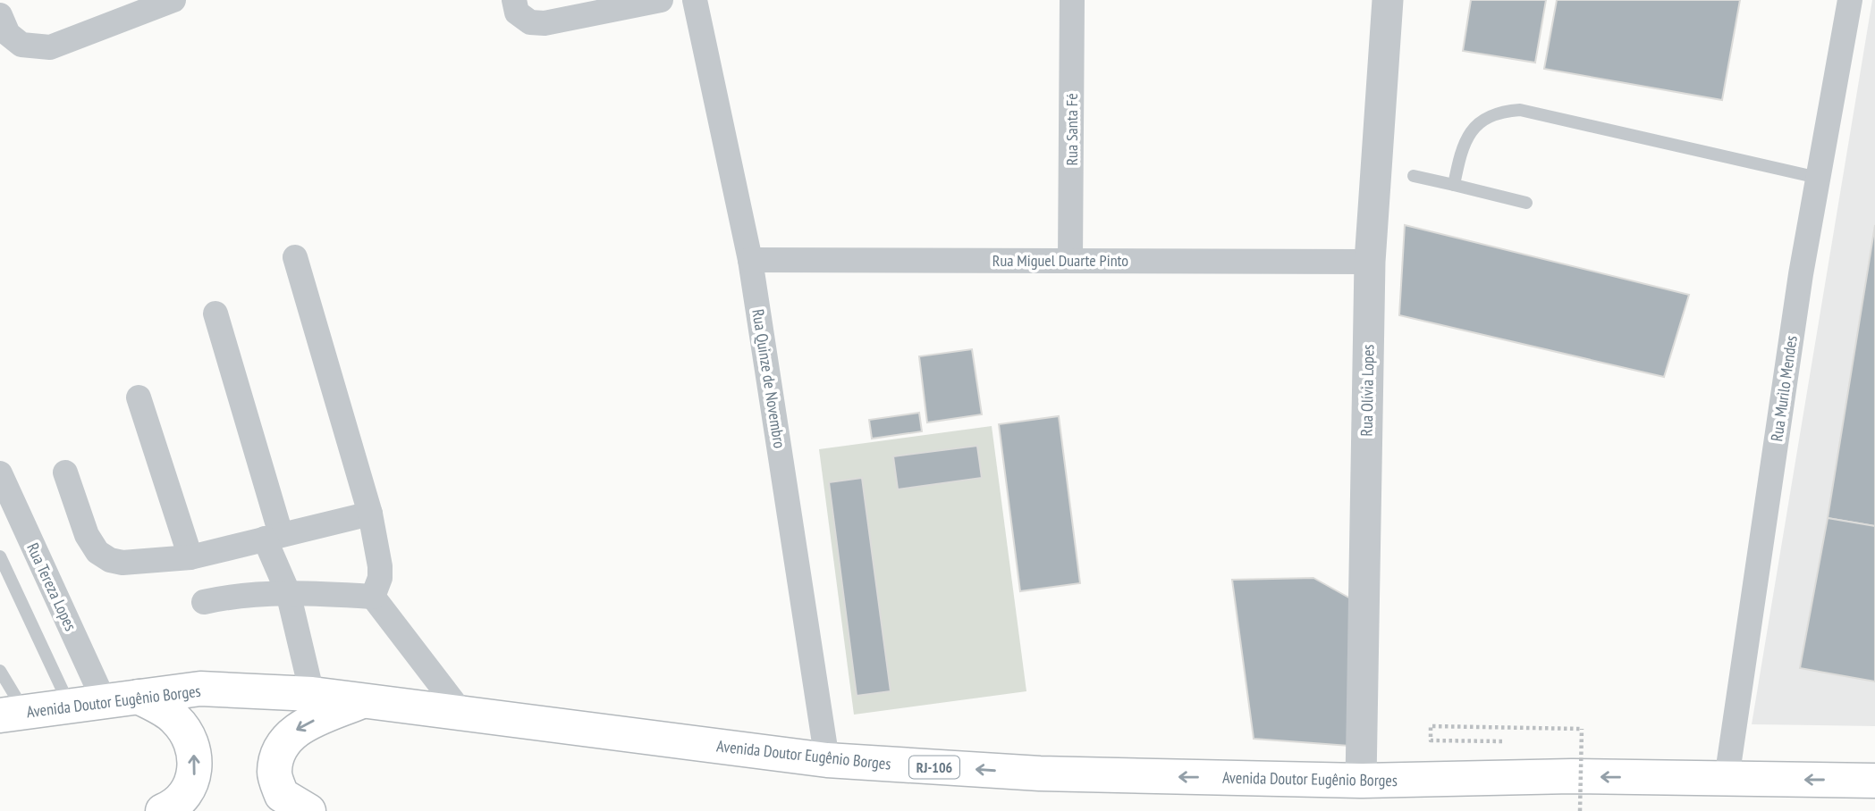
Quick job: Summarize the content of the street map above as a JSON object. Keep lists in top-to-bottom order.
{
  "streets": {
    "highway": ["Avenida Doutor Eugênio Borges", "RJ-106"],
    "street": [
      "Rua Santa Fé",
      "Rua Miguel Duarte Pinto",
      "Rua Quinze de Novembro",
      "Rua Murilo Mendes",
      "Rua Olívia Lopes",
      "Rua Tereza Lopes"
    ]
  },
  "crossings": [
    ["Rua Santa Fé", "Rua Miguel Duarte Pinto"],
    ["Rua Miguel Duarte Pinto", "Rua Quinze de Novembro"],
    ["Rua Miguel Duarte Pinto", "Rua Olívia Lopes"],
    ["Rua Quinze de Novembro", "Avenida Doutor Eugênio Borges"],
    ["Rua Murilo Mendes", "Avenida Doutor Eugênio Borges"],
    ["Rua Olívia Lopes", "Avenida Doutor Eugênio Borges"],
    ["Rua Tereza Lopes", "Avenida Doutor Eugênio Borges"]
  ],
  "one_way": ["Avenida Doutor Eugênio Borges"]
}
